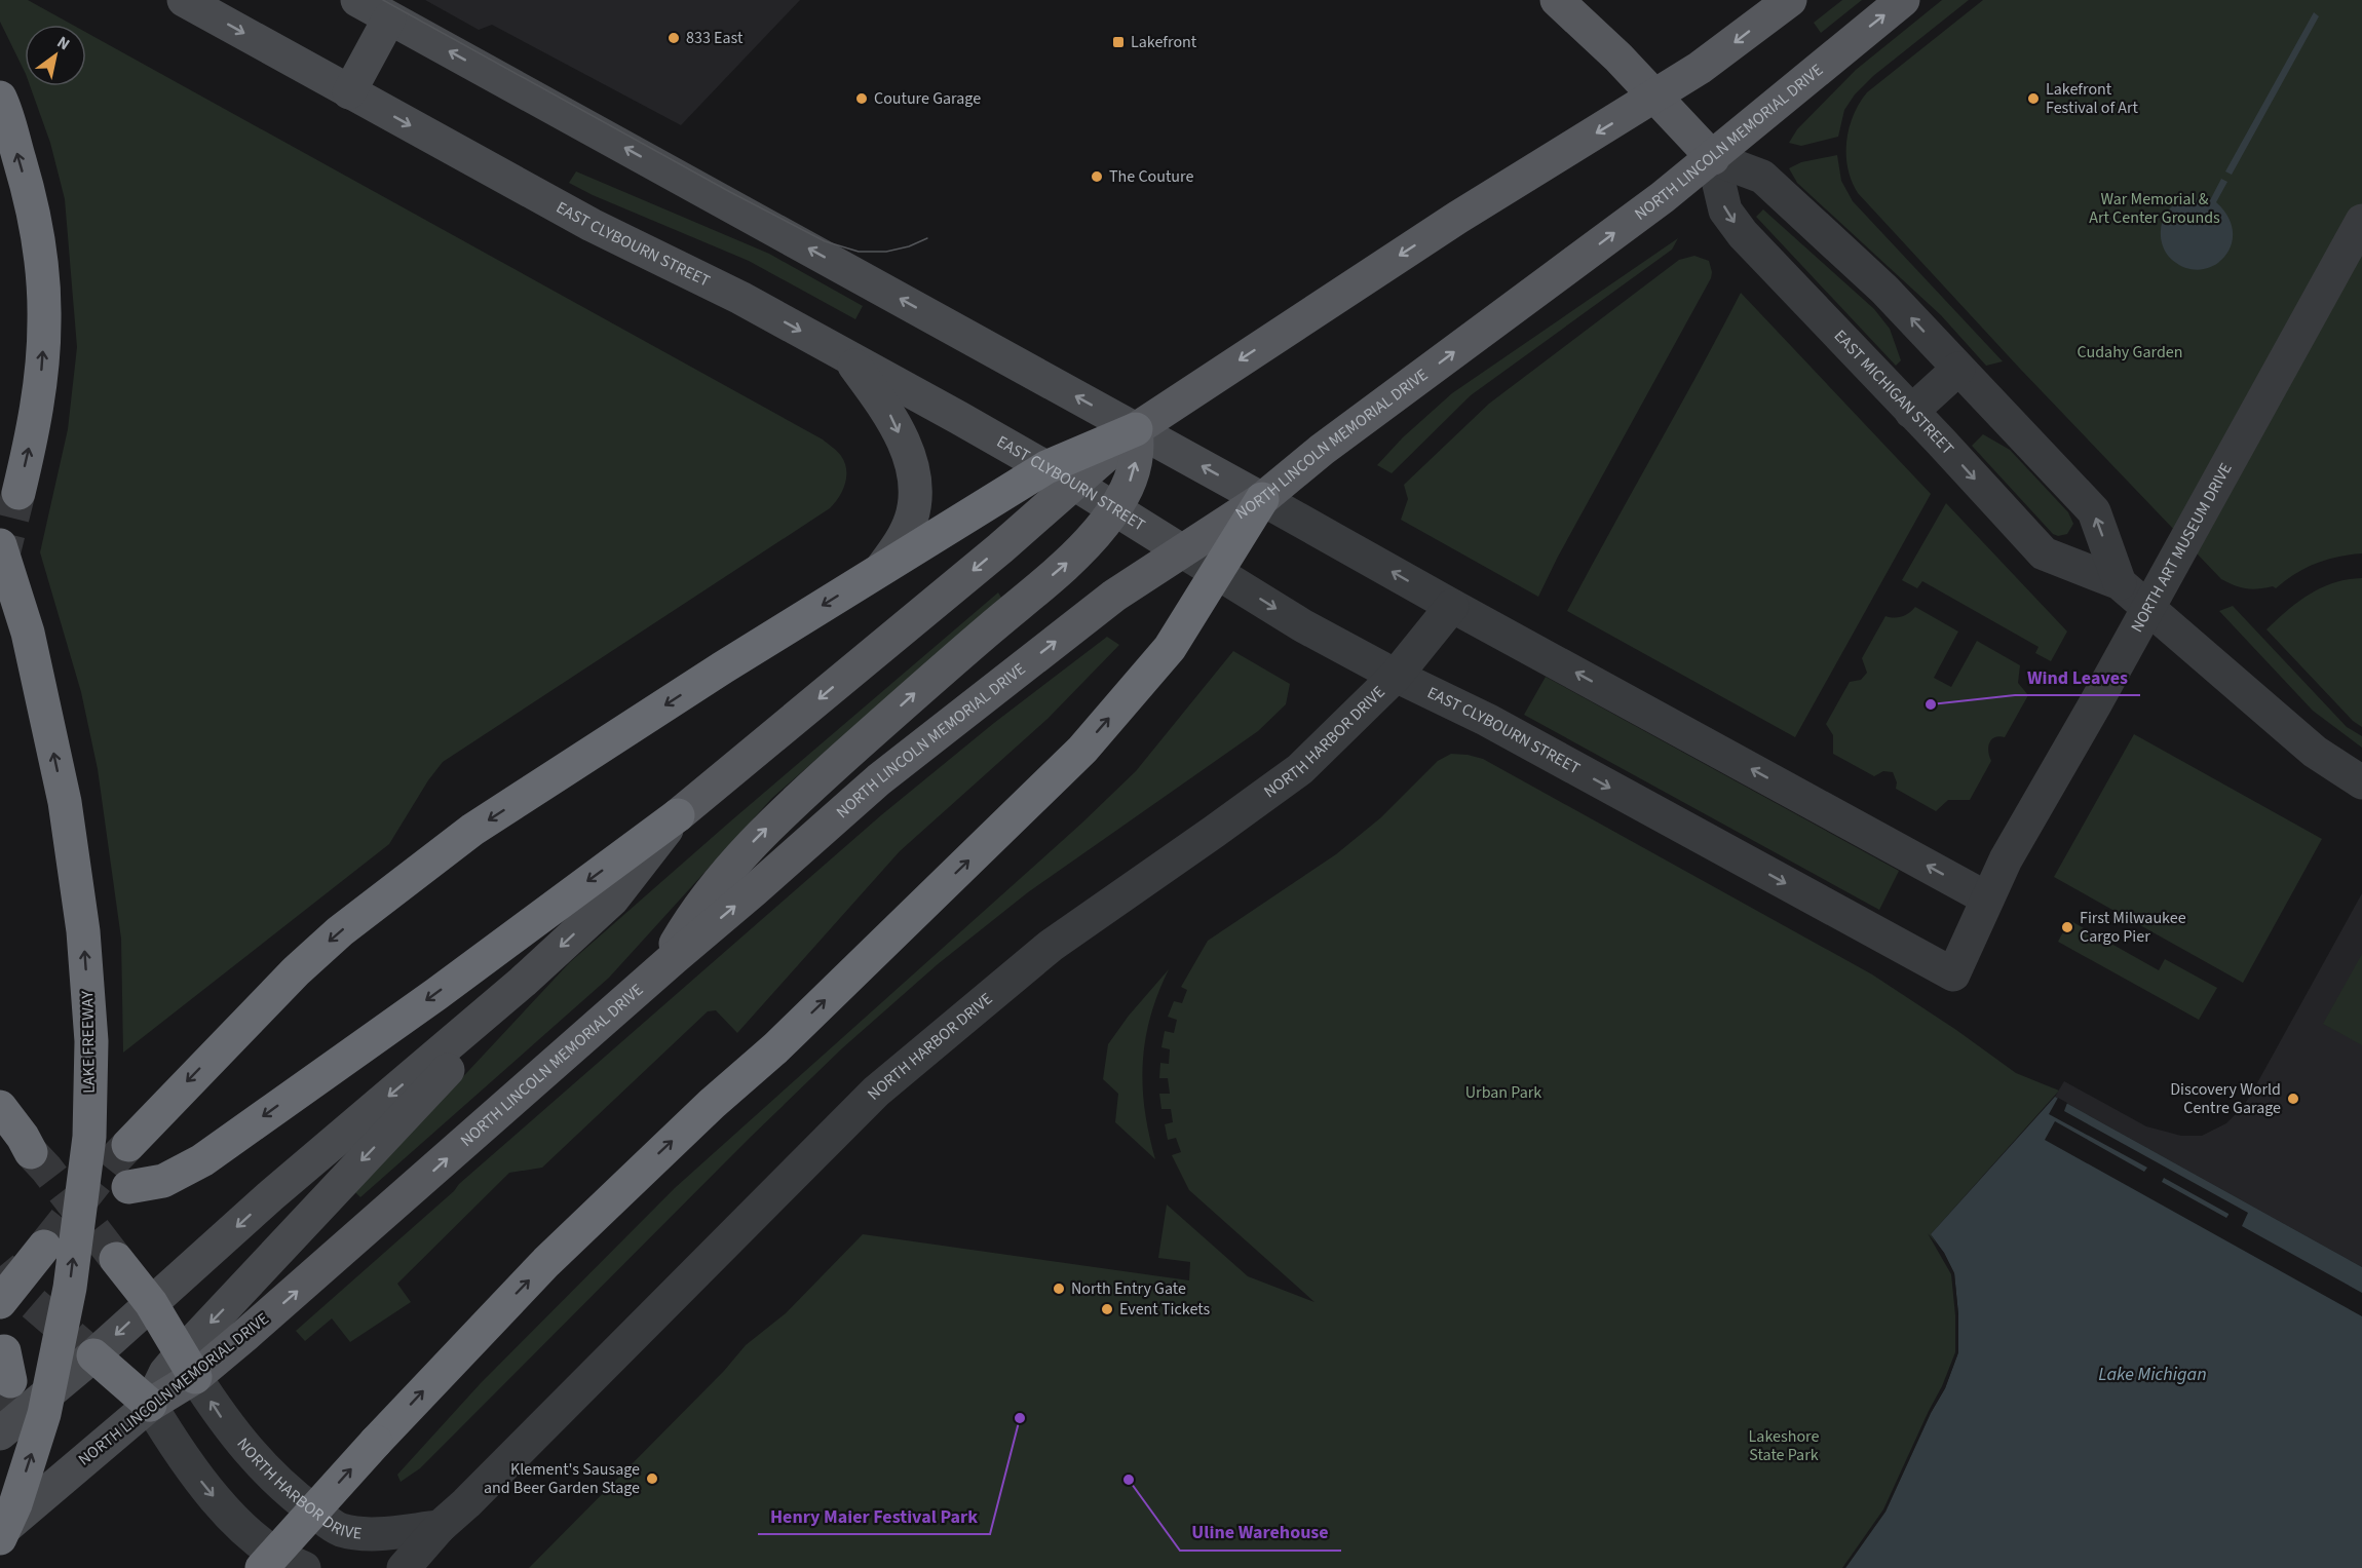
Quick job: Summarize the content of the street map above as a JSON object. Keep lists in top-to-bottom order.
{
  "streets": {
    "highway": ["LAKE FREEWAY"],
    "main road": ["NORTH LINCOLN MEMORIAL DRIVE", "EAST CLYBOURN STREET", "EAST MICHIGAN STREET"],
    "street": ["NORTH ART MUSEUM DRIVE", "NORTH HARBOR DRIVE"]
  },
  "crossings": [
    ["NORTH LINCOLN MEMORIAL DRIVE", "EAST CLYBOURN STREET"],
    ["NORTH LINCOLN MEMORIAL DRIVE", "EAST MICHIGAN STREET"],
    ["NORTH LINCOLN MEMORIAL DRIVE", "NORTH HARBOR DRIVE"],
    ["EAST CLYBOURN STREET", "NORTH ART MUSEUM DRIVE"],
    ["EAST CLYBOURN STREET", "NORTH HARBOR DRIVE"],
    ["EAST MICHIGAN STREET", "NORTH ART MUSEUM DRIVE"]
  ],
  "one_way": ["LAKE FREEWAY"],
  "water": ["Lake Michigan"],
  "parks": [
    "War Memorial & Art Center Grounds",
    "Cudahy Garden",
    "Urban Park",
    "Lakeshore State Park"
  ],
  "places": {
    "other": [
      "833 East",
      "Couture Garage",
      "Lakefront Festival of Art",
      "The Couture",
      "Wind Leaves",
      "First Milwaukee Cargo Pier",
      "Discovery World Centre Garage",
      "North Entry Gate",
      "Event Tickets",
      "Henry Maier Festival Park",
      "Klement's Sausage and Beer Garden Stage",
      "Uline Warehouse"
    ],
    "transit": ["Lakefront"]
  },
  "north": "top right"
}
